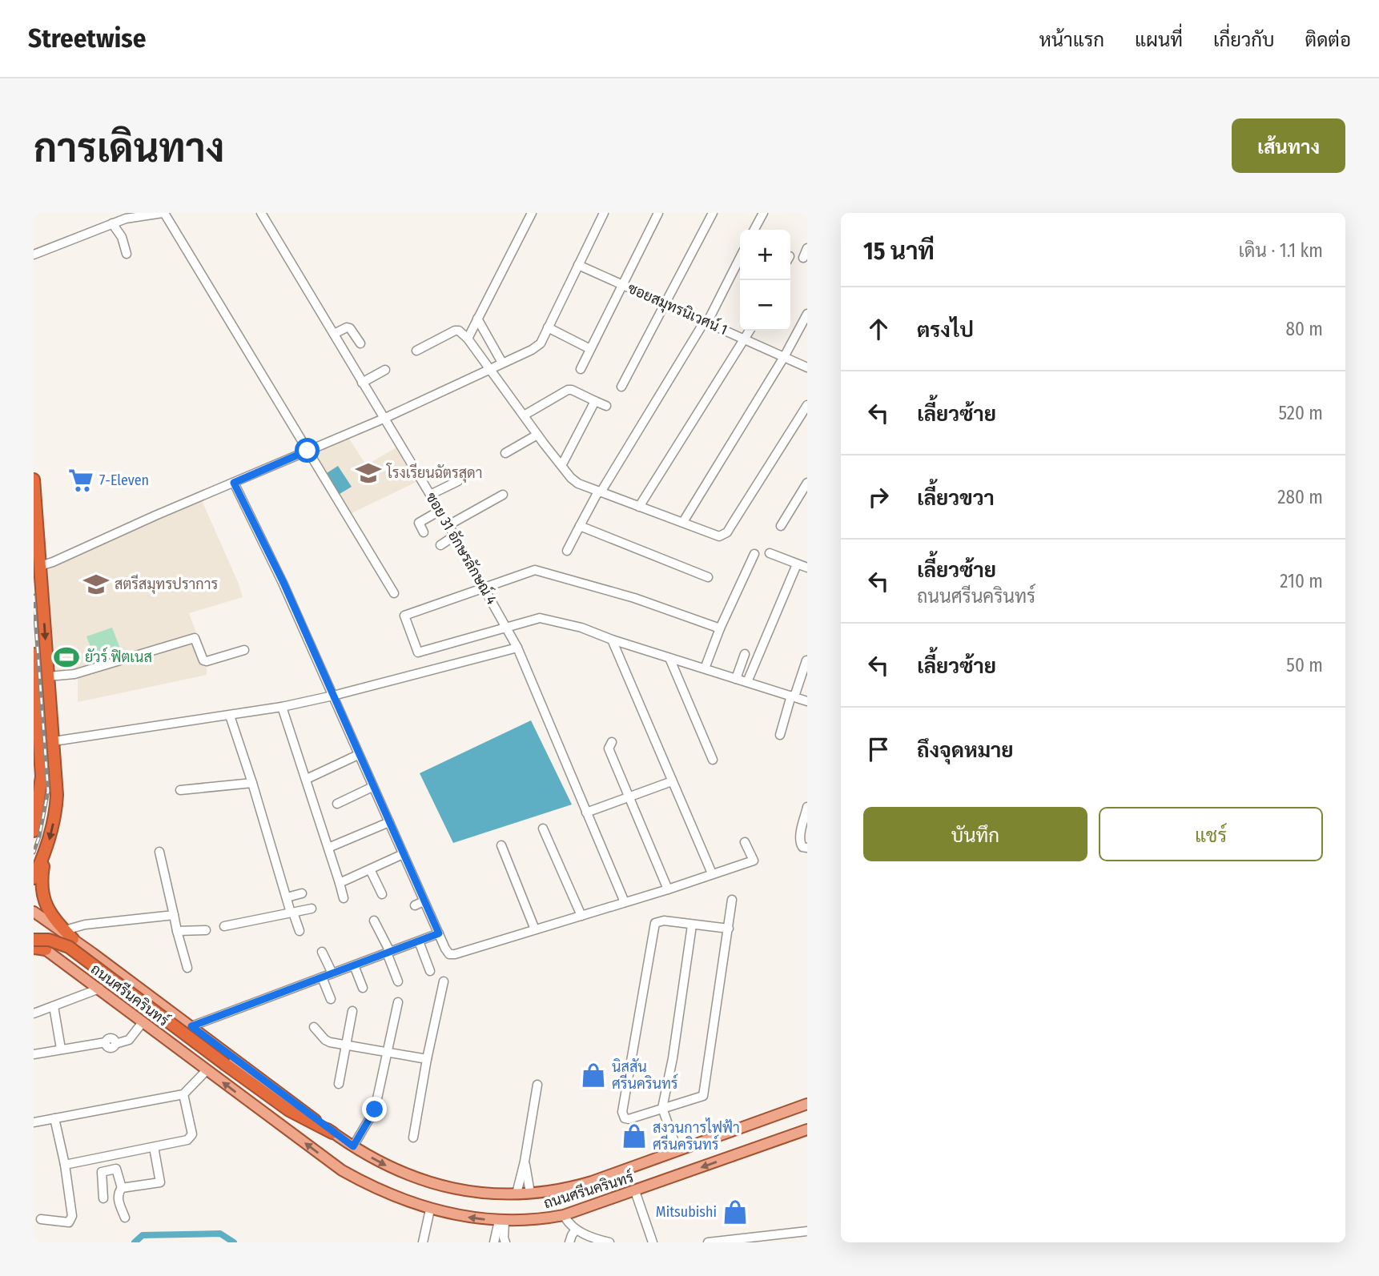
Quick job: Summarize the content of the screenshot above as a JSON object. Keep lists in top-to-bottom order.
{
  "streets": {
    "main road": ["ถนนศรีนครินทร์"],
    "street": ["ซอยสมุทรนิเวศน์ 1", "ซอย 31 อักษรลักษณ์ 4"]
  },
  "places": {
    "school or university": ["โรงเรียนฉัตรสุดา", "สตรีสมุทรปราการ"],
    "supermarket": ["7-Eleven"],
    "sports": ["ยัวร์ ฟิตเนส"],
    "shop": ["นิสสัน ศรีนครินทร์", "สงวนการไฟฟ้า ศรีนครินทร์", "Mitsubishi"]
  },
  "page": {
    "header": "Streetwise",
    "nav": [
      "หน้าแรก",
      "แผนที่",
      "เกี่ยวกับ",
      "ติดต่อ"
    ],
    "buttons": [
      "เส้นทาง",
      ["บันทึก", "แชร์"]
    ],
    "title": "การเดินทาง",
    "heading": ["15 นาที", "เดิน · 1.1 km"],
    "map_buttons": ["+", "−"],
    "list": [
      ["ตรงไป", "80 m"],
      ["เลี้ยวซ้าย", "520 m"],
      ["เลี้ยวขวา", "280 m"],
      ["เลี้ยวซ้าย", "ถนนศรีนครินทร์", "210 m"],
      ["เลี้ยวซ้าย", "50 m"],
      "ถึงจุดหมาย"
    ]
  }
}
